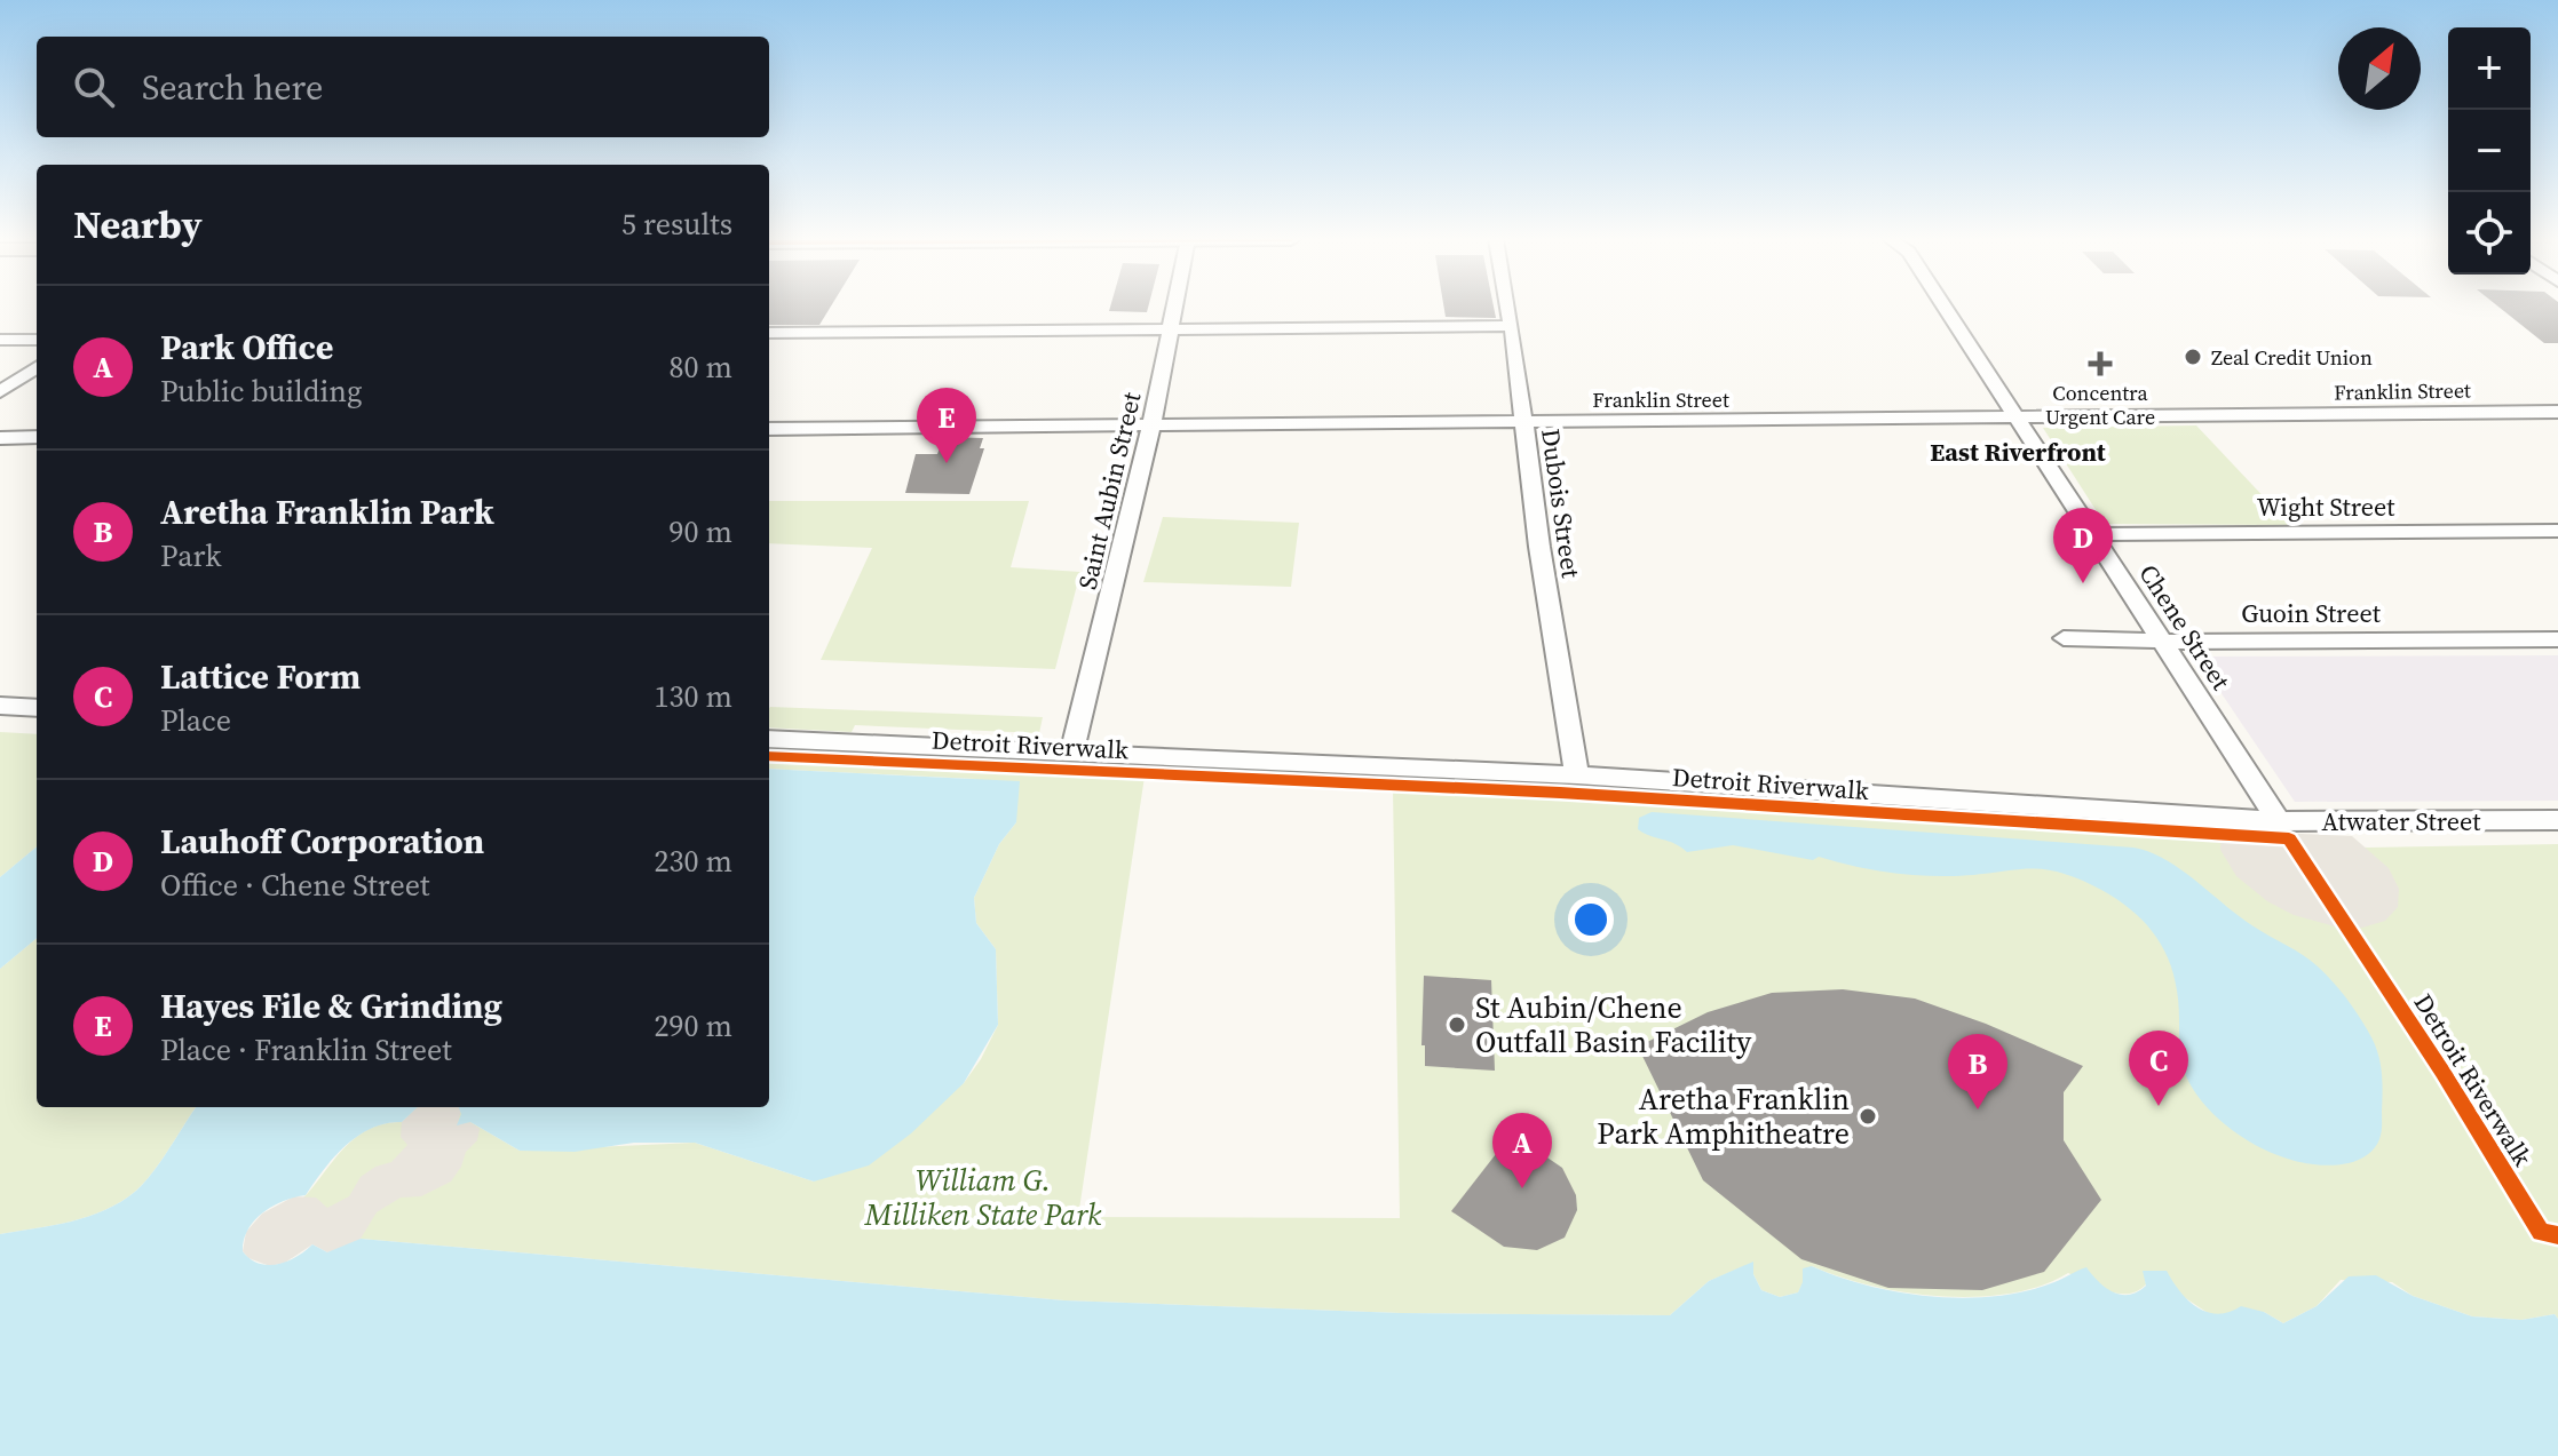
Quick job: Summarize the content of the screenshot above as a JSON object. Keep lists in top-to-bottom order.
{
  "streets": {
    "street": [
      "Franklin Street",
      "Saint Aubin Street",
      "Dubois Street",
      "Wight Street",
      "Guoin Street",
      "Chene Street",
      "Atwater Street"
    ],
    "cycle path": ["Detroit Riverwalk"]
  },
  "crossings": [
    ["Franklin Street", "Saint Aubin Street"],
    ["Franklin Street", "Dubois Street"],
    ["Franklin Street", "Chene Street"],
    ["Saint Aubin Street", "Atwater Street"],
    ["Dubois Street", "Atwater Street"],
    ["Wight Street", "Chene Street"],
    ["Guoin Street", "Chene Street"],
    ["Chene Street", "Atwater Street"]
  ],
  "districts": ["East Riverfront"],
  "parks": ["William G. Milliken State Park"],
  "places": {
    "other": ["Zeal Credit Union", "St Aubin/Chene Outfall Basin Facility", "Aretha Franklin Park Amphitheatre"],
    "health": ["Concentra Urgent Care"]
  },
  "north": "top right",
  "page": {
    "map_buttons": ["+", "−"],
    "search": "Search here",
    "heading": ["Nearby", "5 results"],
    "list": [
      {
        "mark": "A",
        "name": "Park Office",
        "note": "Public building",
        "value": "80 m"
      },
      {
        "mark": "B",
        "name": "Aretha Franklin Park",
        "note": "Park",
        "value": "90 m"
      },
      {
        "mark": "C",
        "name": "Lattice Form",
        "note": "Place",
        "value": "130 m"
      },
      {
        "mark": "D",
        "name": "Lauhoff Corporation",
        "note": "Office · Chene Street",
        "value": "230 m"
      },
      {
        "mark": "E",
        "name": "Hayes File & Grinding",
        "note": "Place · Franklin Street",
        "value": "290 m"
      }
    ],
    "pins": [
      "E",
      "D",
      "C",
      "B",
      "A"
    ]
  }
}
